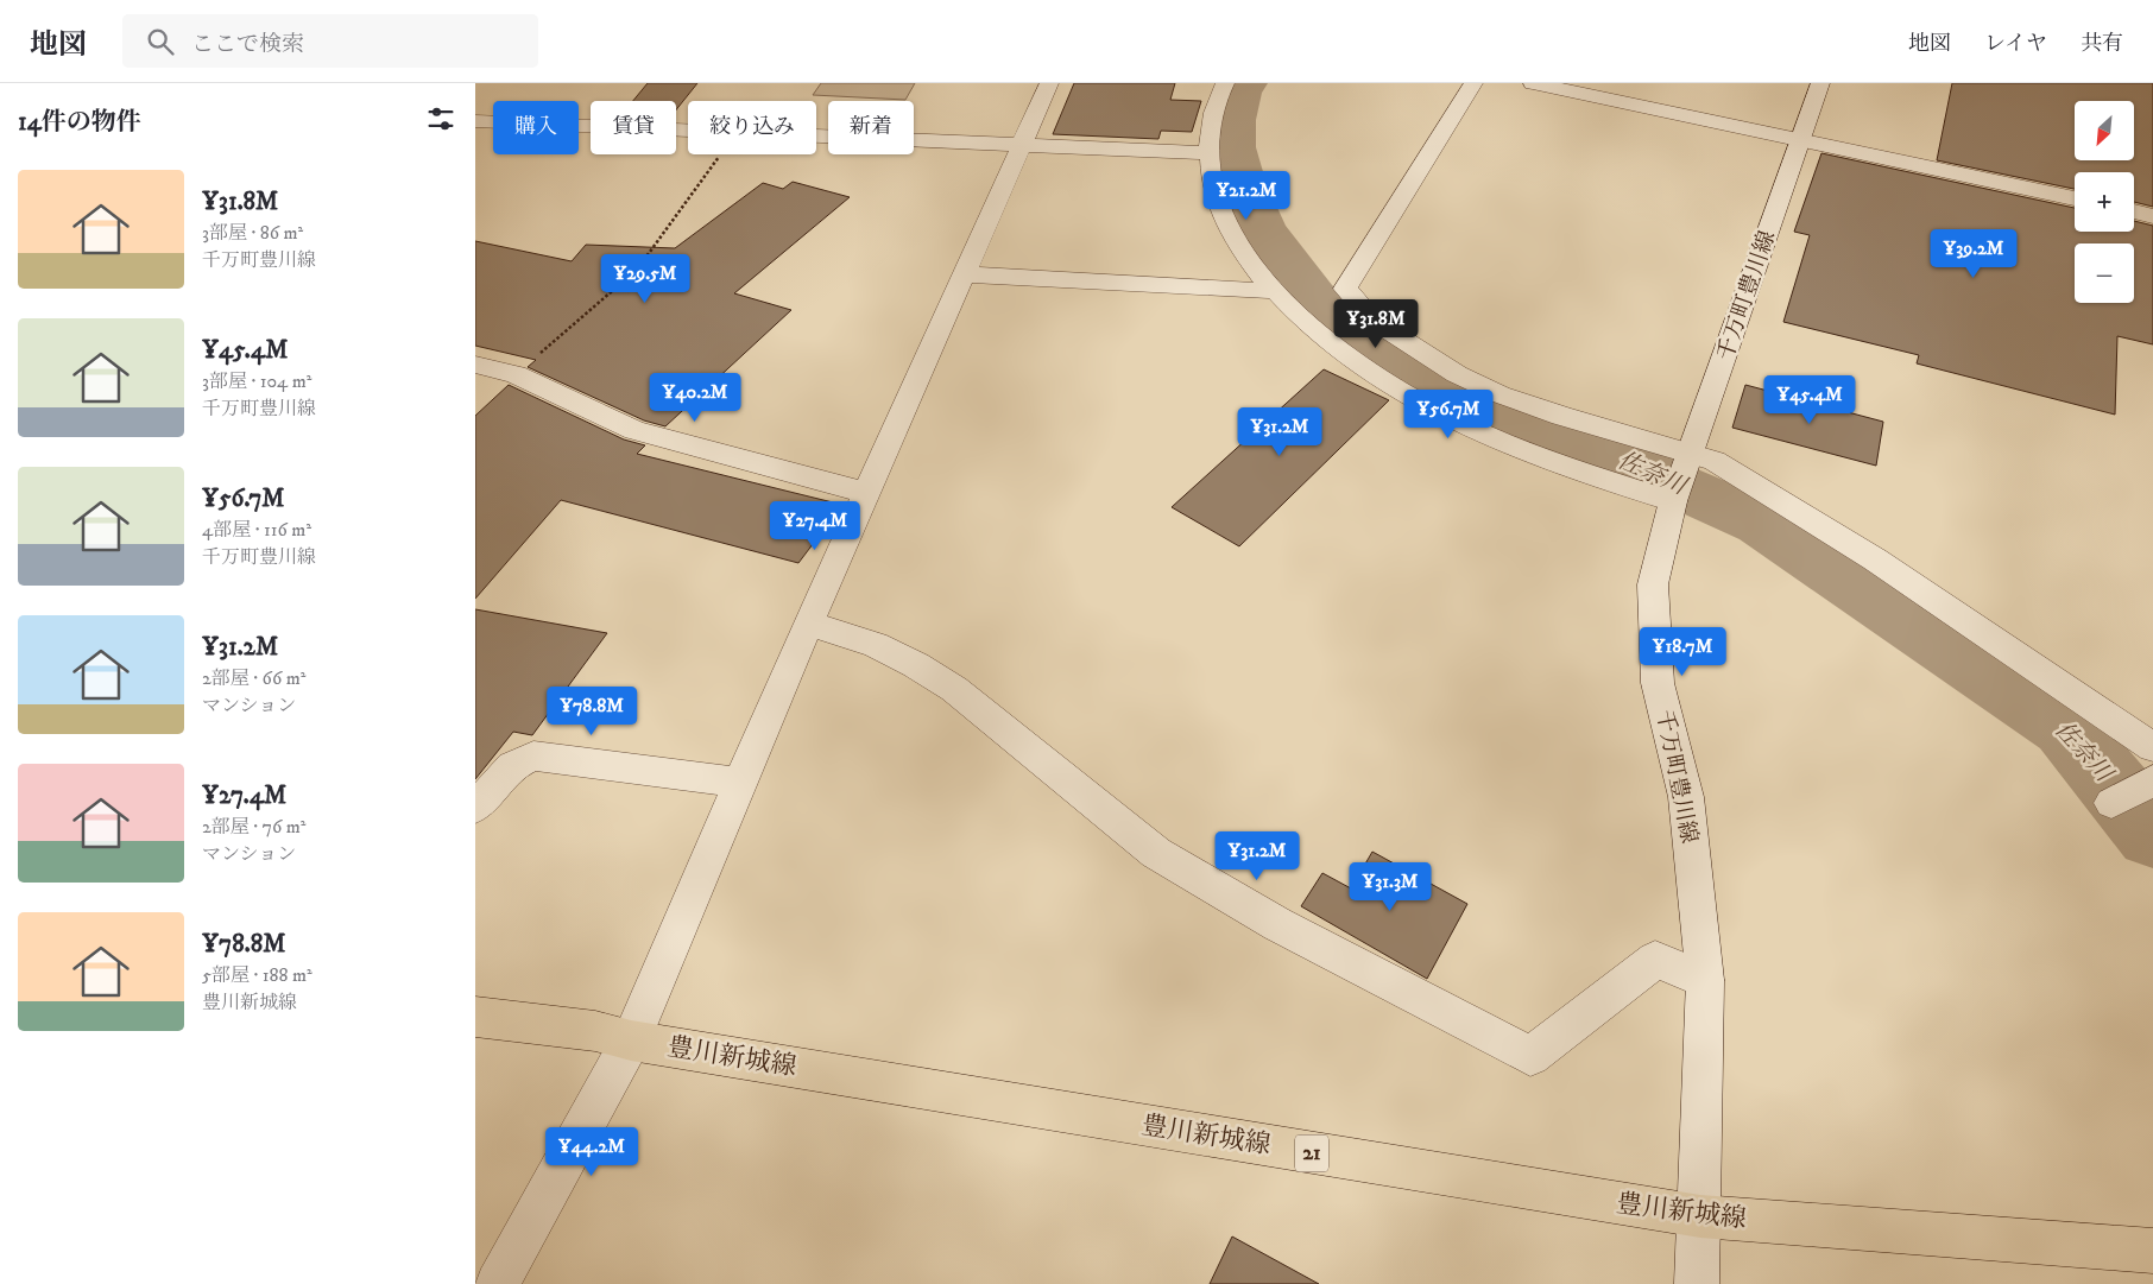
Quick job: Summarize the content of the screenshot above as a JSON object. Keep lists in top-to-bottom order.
{
  "streets": {
    "main road": ["豊川新城線", "21"],
    "street": ["千万町豊川線"]
  },
  "crossings": [
    ["千万町豊川線", "豊川新城線"]
  ],
  "water": ["佐奈川"],
  "north": "bottom left",
  "page": {
    "header": "地図",
    "search": "ここで検索",
    "nav": ["地図", "レイヤ", "共有"],
    "heading": "14件の物件",
    "map_buttons": ["+", "−"],
    "chip": [
      "購入",
      "賃貸",
      "絞り込み",
      "新着"
    ],
    "list": [
      {
        "name": "¥31.8M",
        "note": "3部屋 · 86 m² · 千万町豊川線"
      },
      {
        "name": "¥45.4M",
        "note": "3部屋 · 104 m² · 千万町豊川線"
      },
      {
        "name": "¥56.7M",
        "note": "4部屋 · 116 m² · 千万町豊川線"
      },
      {
        "name": "¥31.2M",
        "note": "2部屋 · 66 m² · マンション"
      },
      {
        "name": "¥27.4M",
        "note": "2部屋 · 76 m² · マンション"
      },
      {
        "name": "¥78.8M",
        "note": "5部屋 · 188 m² · 豊川新城線"
      }
    ],
    "price": [
      "¥21.2M",
      "¥39.2M",
      "¥29.5M",
      "¥31.8M",
      "¥40.2M",
      "¥45.4M",
      "¥56.7M",
      "¥31.2M",
      "¥27.4M",
      "¥18.7M",
      "¥78.8M",
      "¥31.2M",
      "¥31.3M",
      "¥44.2M"
    ]
  }
}
